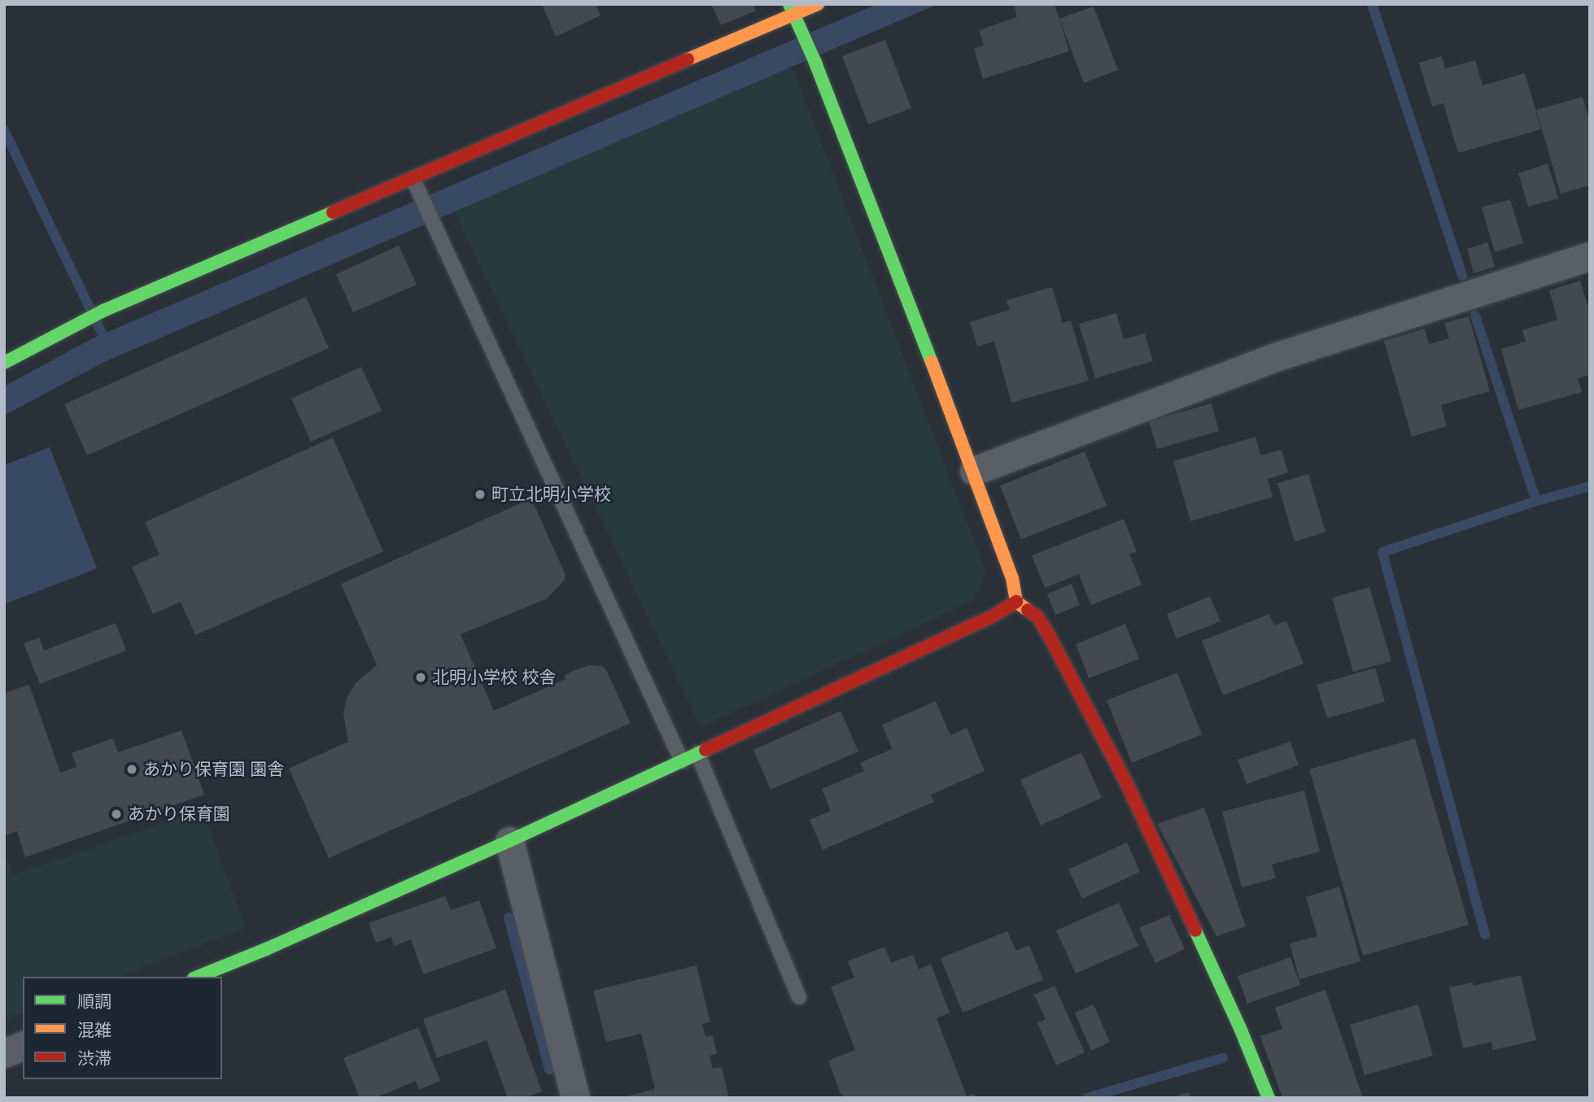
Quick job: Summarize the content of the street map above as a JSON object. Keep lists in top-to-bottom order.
{
  "places": [
    "町立北明小学校",
    "北明小学校 校舎",
    "あかり保育園 園舎",
    "あかり保育園"
  ],
  "legend": ["順調", "混雑", "渋滞"]
}
